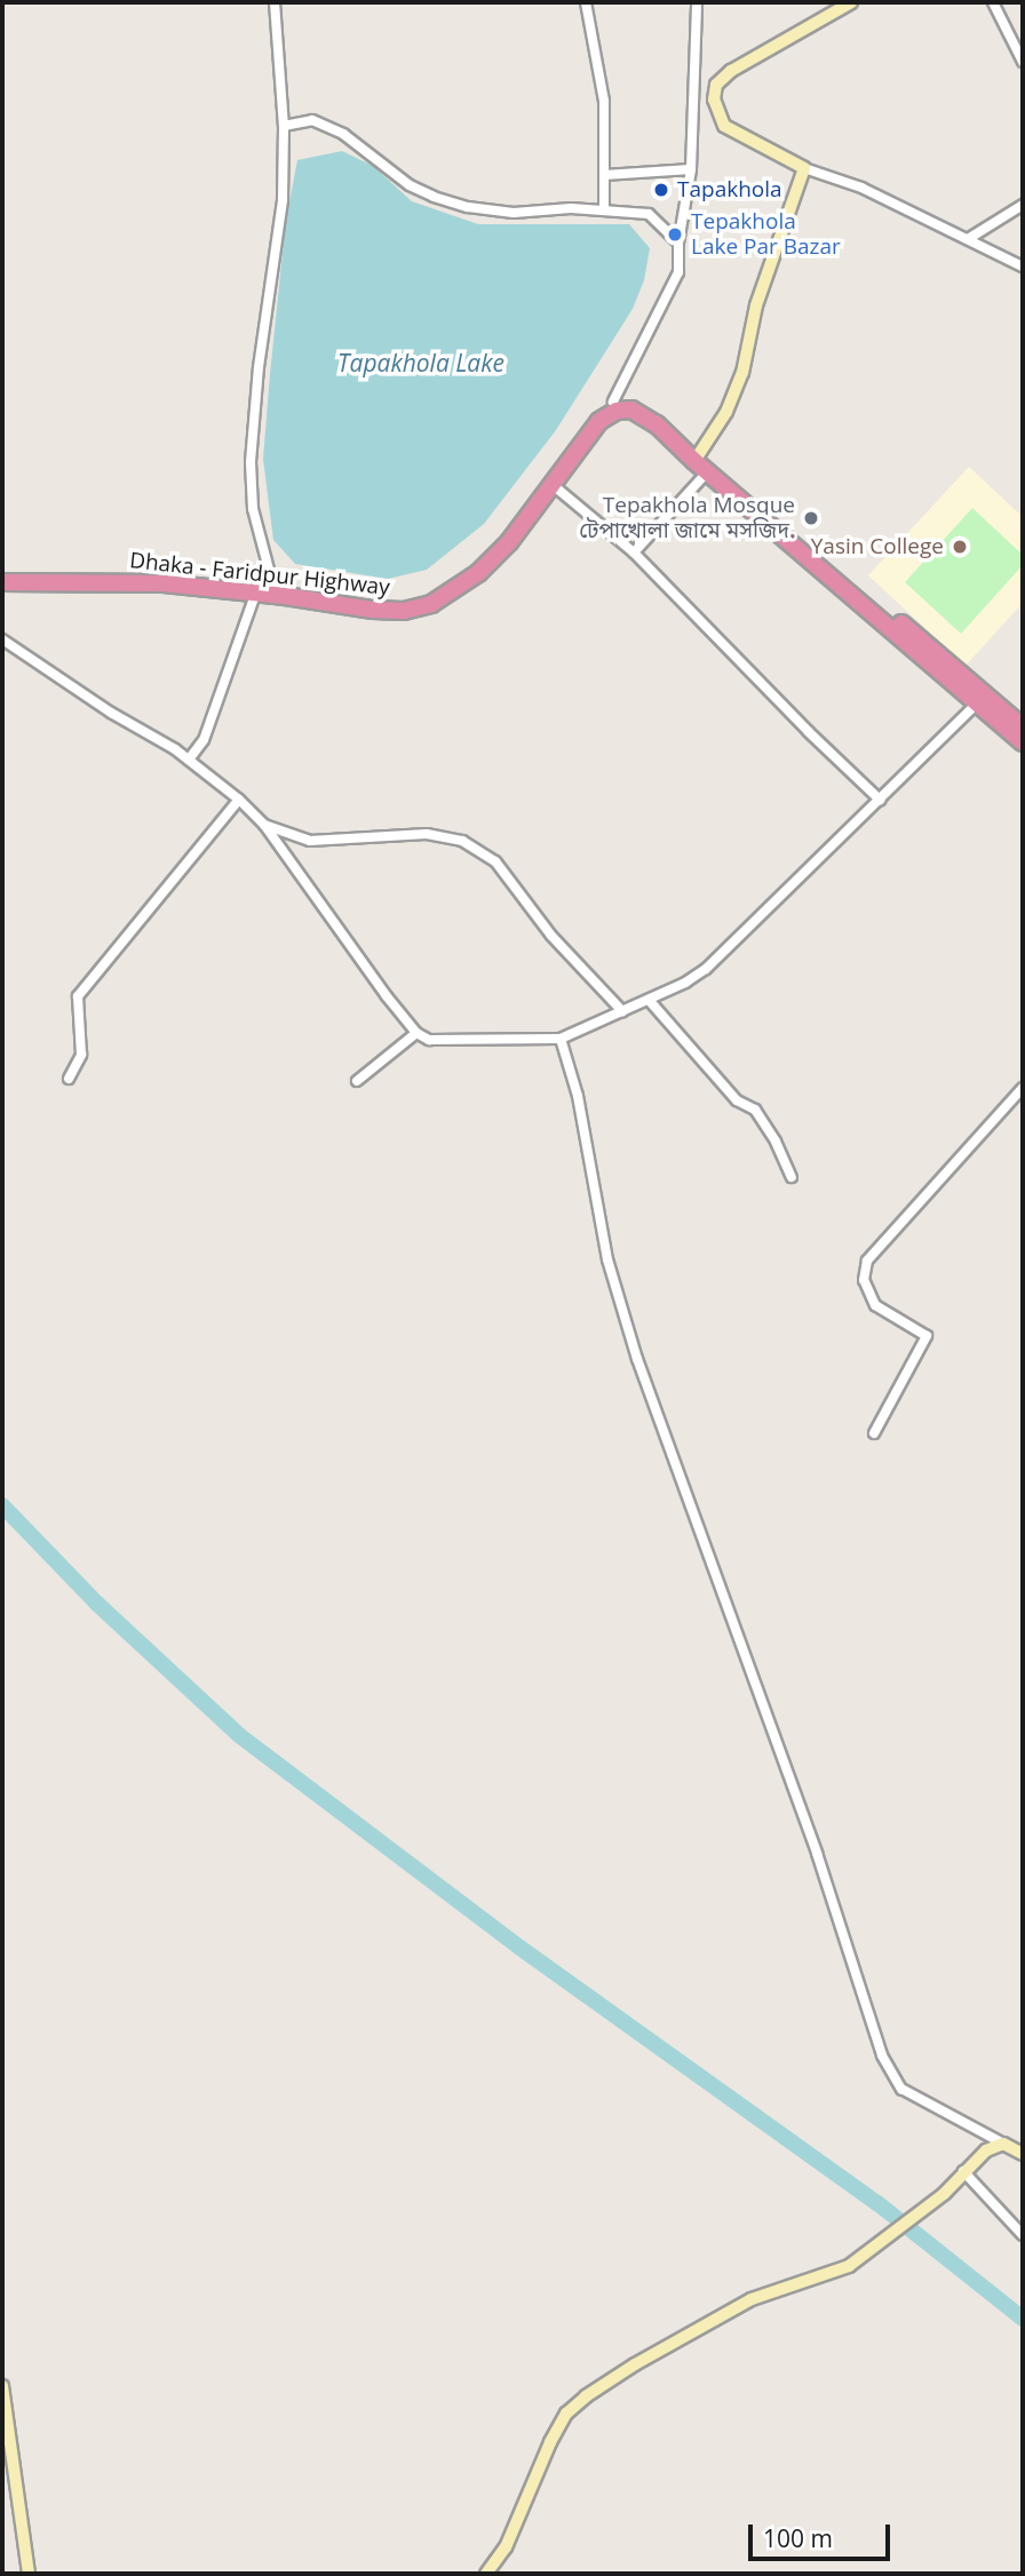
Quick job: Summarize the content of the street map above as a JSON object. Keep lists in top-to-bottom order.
{
  "streets": {
    "highway": ["Dhaka - Faridpur Highway"]
  },
  "water": ["Tapakhola Lake"],
  "places": [
    "Tapakhola",
    "Tepakhola Lake Par Bazar",
    "Tepakhola Mosque টেপাখোলা জামে মসজিদ.",
    "Yasin College"
  ],
  "scale_bar": "100 m"
}
